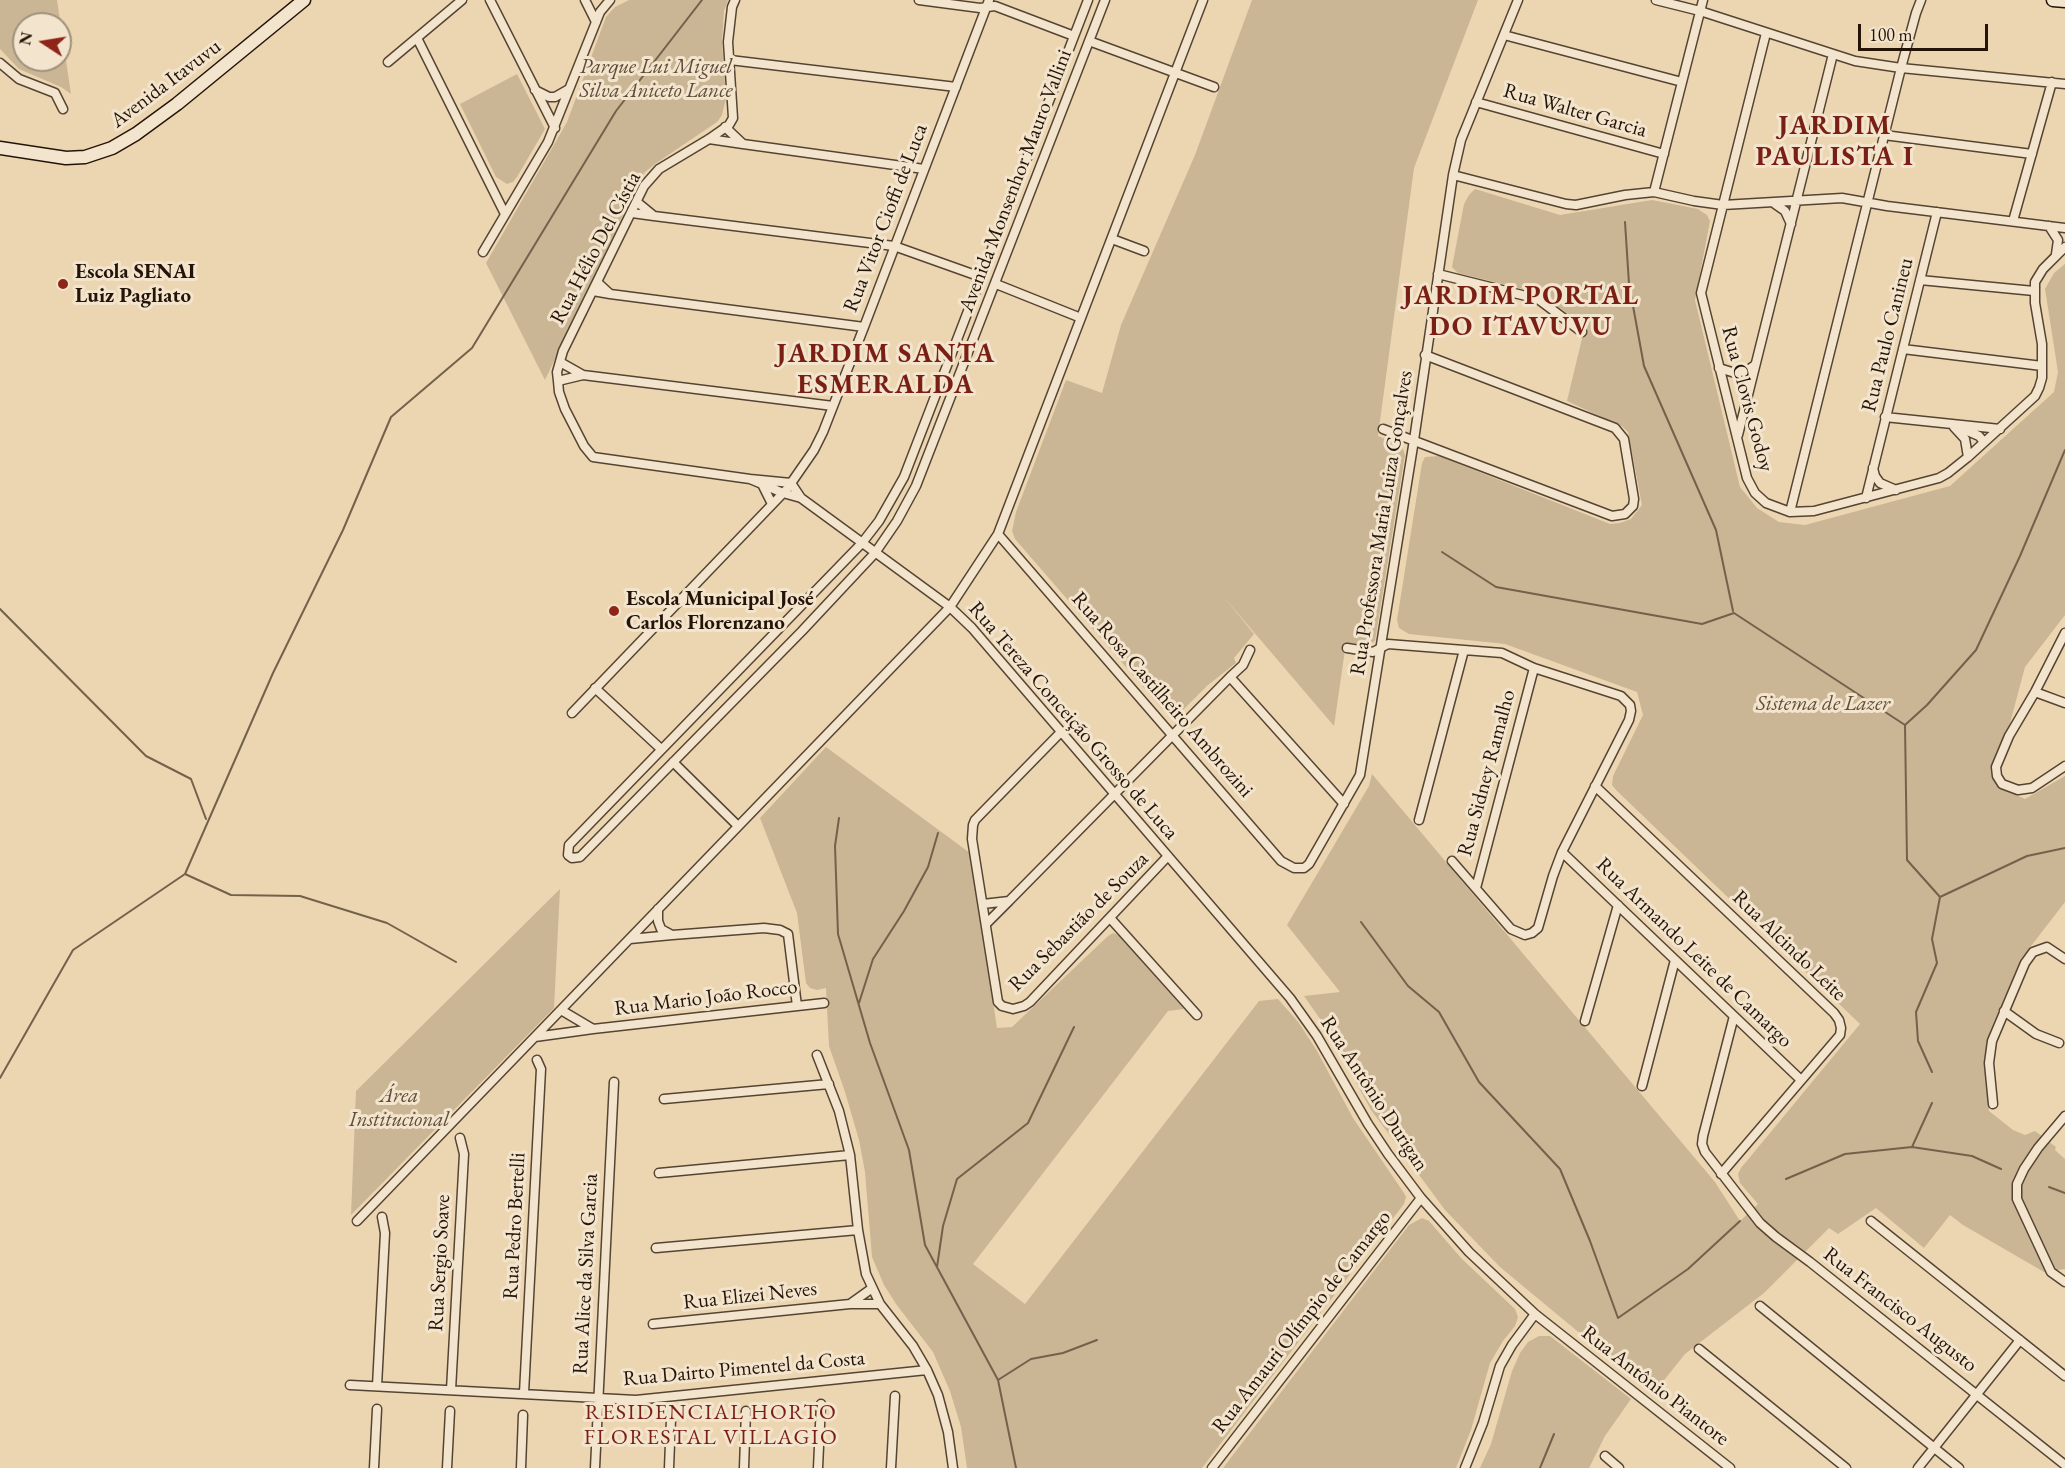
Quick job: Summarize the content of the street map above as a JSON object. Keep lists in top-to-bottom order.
{
  "streets": {
    "main road": ["Avenida Itavuvu"],
    "street": [
      "Rua Walter Garcia",
      "Avenida Monsenhor Mauro Vallini",
      "Rua Vitor Cioffi de Luca",
      "Rua Hélio Del Cístia",
      "Rua Paulo Canineu",
      "Rua Clovis Godoy",
      "Rua Professora Maria Luiza Gonçalves",
      "Rua Rosa Castilheiro Ambrozini",
      "Rua Tereza Conceição Grosso de Luca",
      "Rua Sidney Ramalho",
      "Rua Sebastião de Souza",
      "Rua Alcindo Leite",
      "Rua Armando Leite de Camargo",
      "Rua Mario João Rocco",
      "Rua Antônio Durigan",
      "Rua Pedro Bertelli",
      "Rua Sergio Soave",
      "Rua Alice da Silva Garcia",
      "Rua Elizei Neves",
      "Rua Francisco Augusto",
      "Rua Amauri Olímpio de Camargo",
      "Rua Dairto Pimentel da Costa",
      "Rua Antônio Piantore"
    ]
  },
  "crossings": [
    ["Rua Walter Garcia", "Rua Professora Maria Luiza Gonçalves"],
    ["Avenida Monsenhor Mauro Vallini", "Rua Tereza Conceição Grosso de Luca"],
    ["Rua Vitor Cioffi de Luca", "Rua Tereza Conceição Grosso de Luca"],
    ["Rua Hélio Del Cístia", "Rua Tereza Conceição Grosso de Luca"],
    ["Rua Paulo Canineu", "Rua Clovis Godoy"],
    ["Rua Professora Maria Luiza Gonçalves", "Rua Rosa Castilheiro Ambrozini"],
    ["Rua Tereza Conceição Grosso de Luca", "Rua Sebastião de Souza"],
    ["Rua Tereza Conceição Grosso de Luca", "Rua Antônio Durigan"],
    ["Rua Alcindo Leite", "Rua Armando Leite de Camargo"],
    ["Rua Alcindo Leite", "Rua Francisco Augusto"],
    ["Rua Armando Leite de Camargo", "Rua Francisco Augusto"],
    ["Rua Antônio Durigan", "Rua Amauri Olímpio de Camargo"],
    ["Rua Antônio Durigan", "Rua Antônio Piantore"],
    ["Rua Pedro Bertelli", "Rua Dairto Pimentel da Costa"],
    ["Rua Sergio Soave", "Rua Dairto Pimentel da Costa"],
    ["Rua Alice da Silva Garcia", "Rua Dairto Pimentel da Costa"]
  ],
  "districts": [
    "JARDIM PAULISTA I",
    "JARDIM PORTAL DO ITAVUVU",
    "JARDIM SANTA ESMERALDA",
    "RESIDENCIAL HORTO FLORESTAL VILLAGIO"
  ],
  "parks": ["Parque Lui Miguel Silva Aniceto Lance", "Sistema de Lazer", "Área Institucional"],
  "places": ["Escola SENAI Luiz Pagliato", "Escola Municipal José Carlos Florenzano"],
  "scale_bar": "100 m",
  "north": "left"
}
